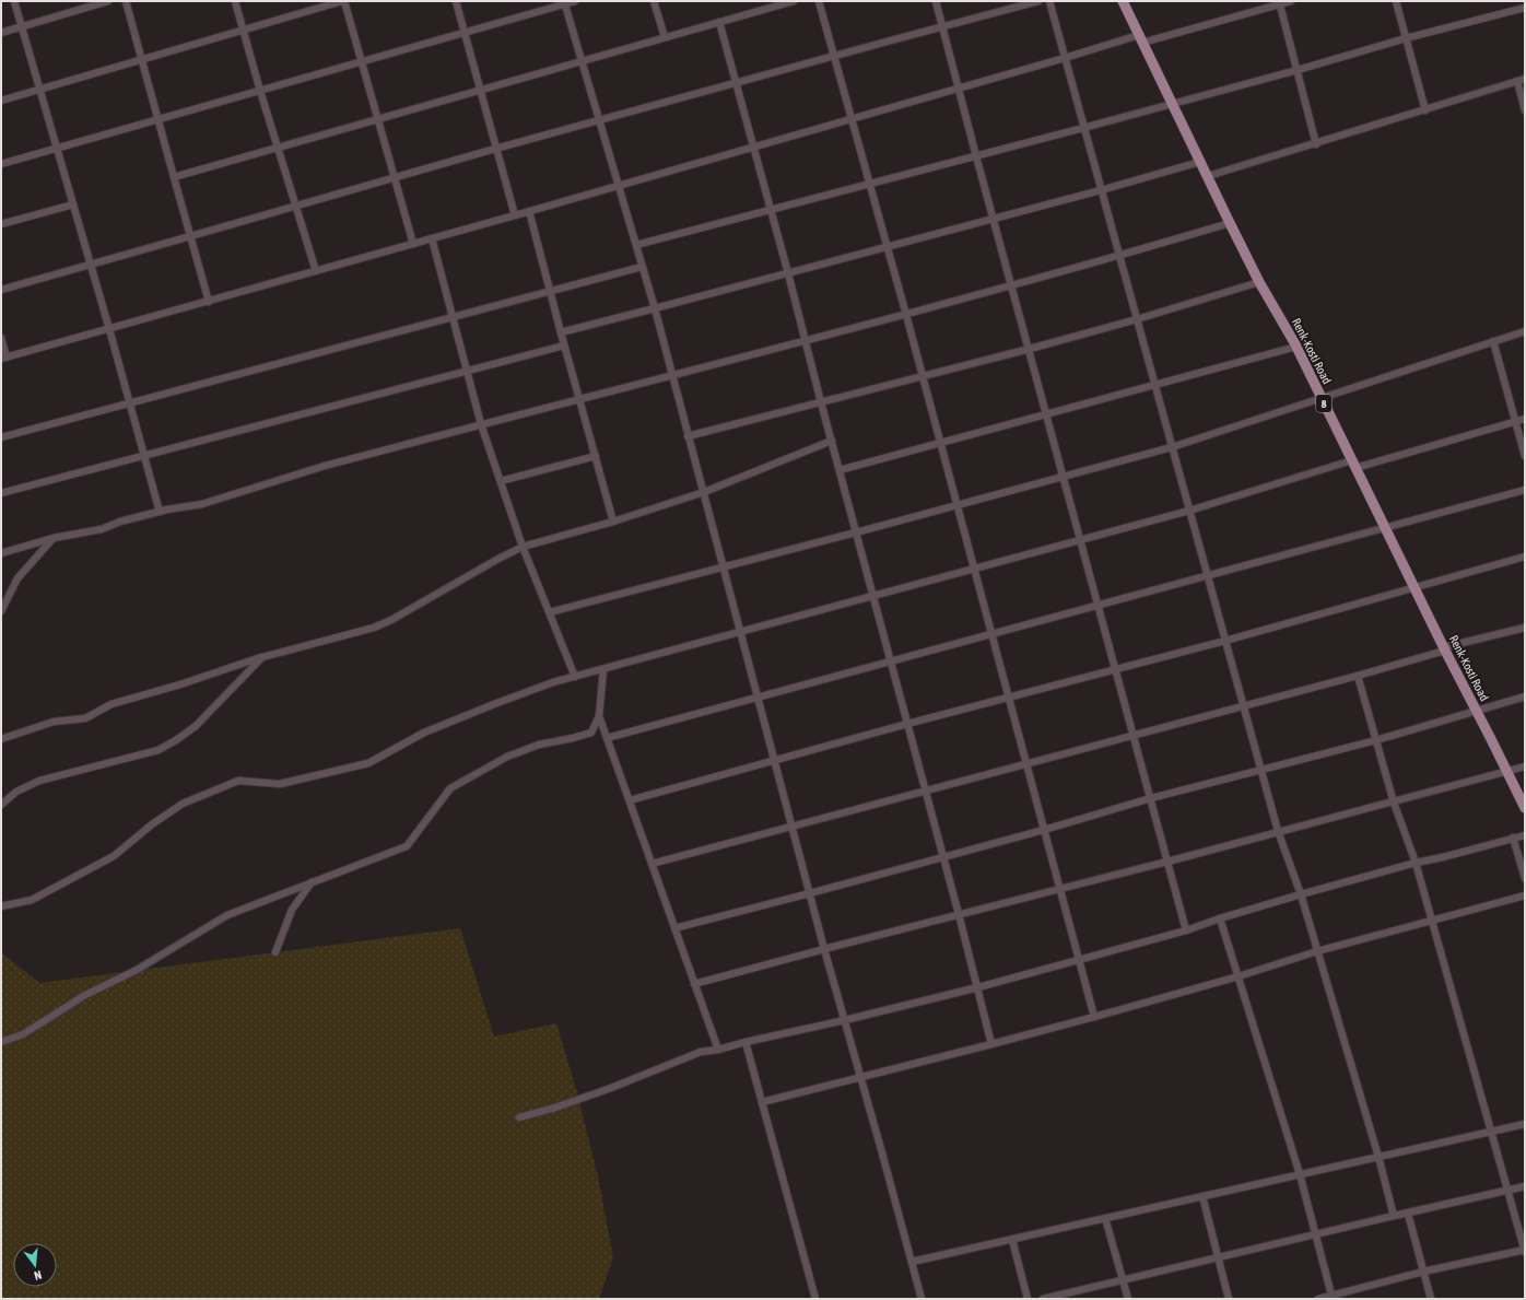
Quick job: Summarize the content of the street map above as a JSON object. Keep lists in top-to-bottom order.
{
  "streets": {
    "main road": ["Renk-Kosti Road", "8"]
  },
  "north": "bottom"
}
